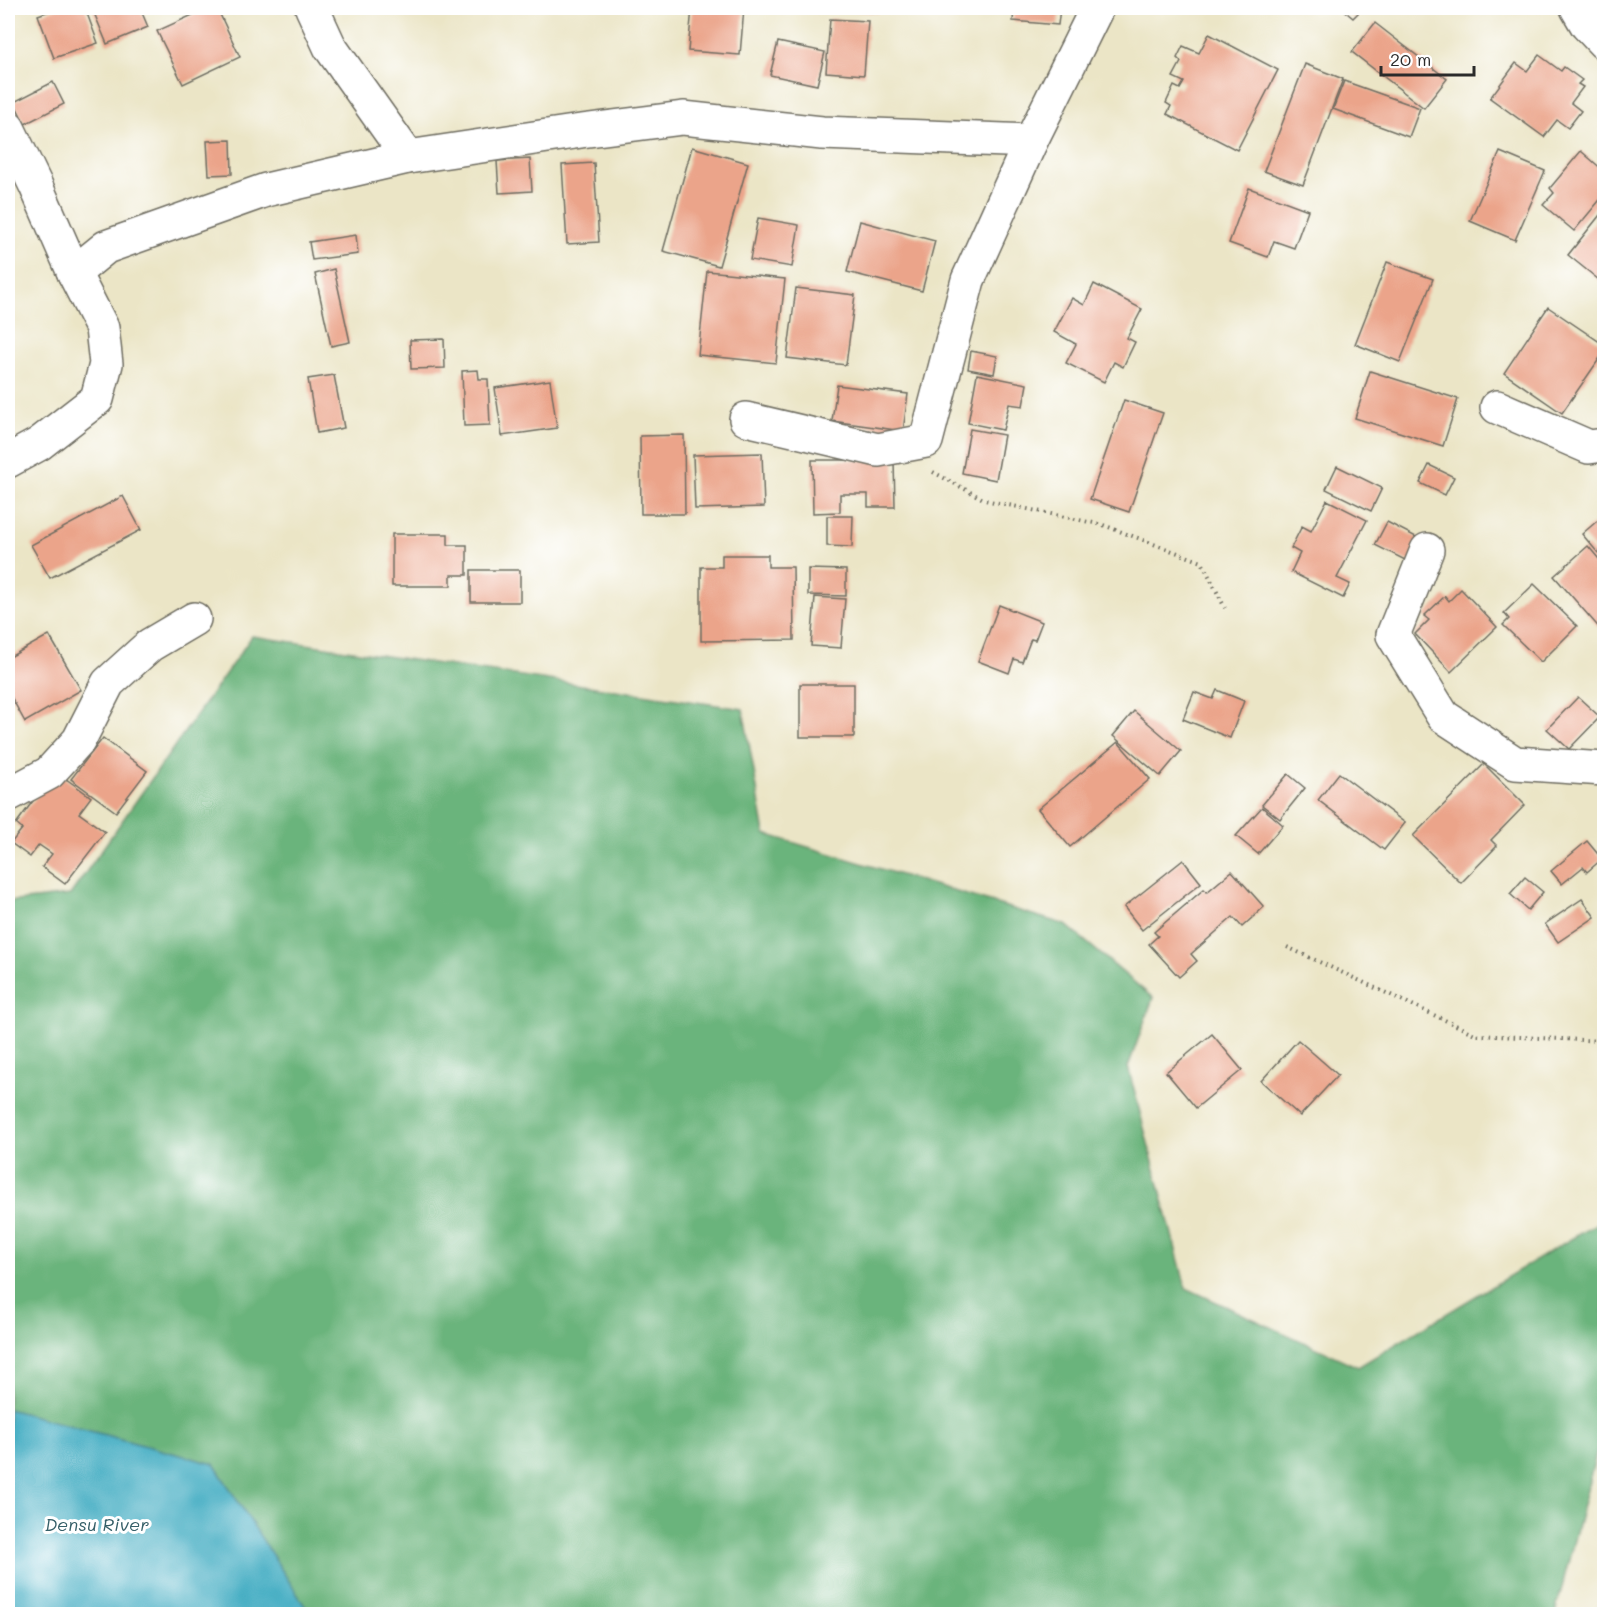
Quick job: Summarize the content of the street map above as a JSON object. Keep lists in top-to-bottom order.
{
  "water": ["Densu River"],
  "scale_bar": "20 m"
}
